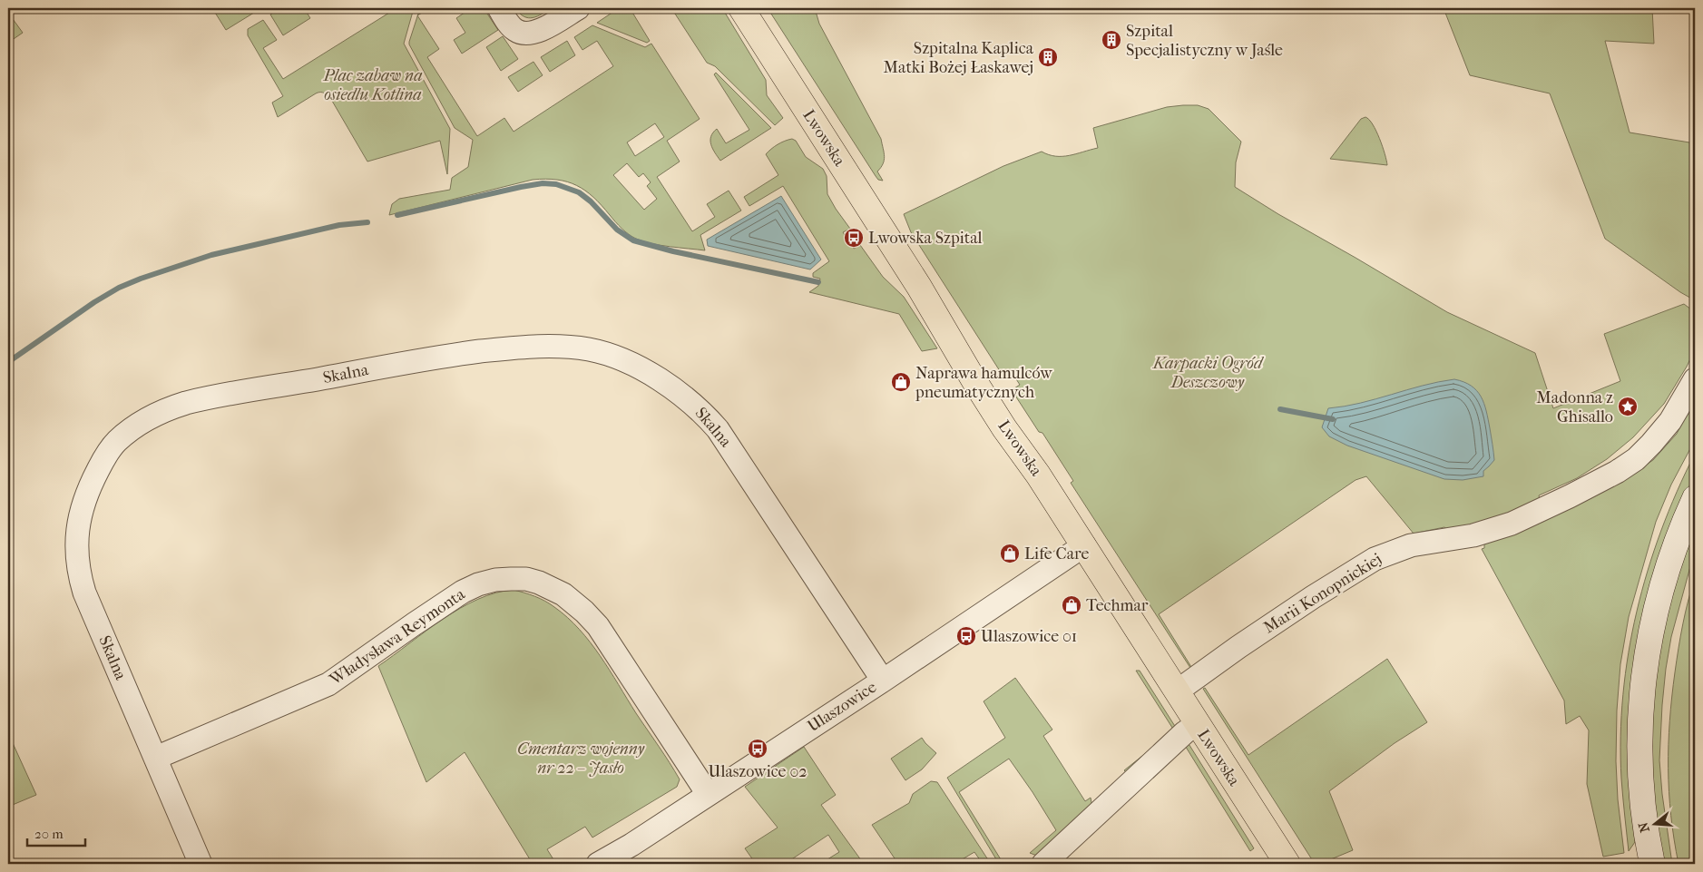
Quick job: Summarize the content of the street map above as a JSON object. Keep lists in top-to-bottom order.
{
  "streets": {
    "main road": ["Lwowska"],
    "street": [
      "Skalna",
      "Marii Konopnickiej",
      "Władysława Reymonta",
      "Ulaszowice"
    ]
  },
  "crossings": [
    ["Lwowska", "Marii Konopnickiej"],
    ["Lwowska", "Ulaszowice"],
    ["Skalna", "Władysława Reymonta"],
    ["Skalna", "Ulaszowice"],
    ["Władysława Reymonta", "Ulaszowice"]
  ],
  "parks": ["Plac zabaw na osiedlu Kotlina", "Karpacki Ogród Deszczowy", "Cmentarz wojenny nr 22 – Jasło"],
  "places": {
    "building": ["Szpital Specjalistyczny w Jaśle", "Szpitalna Kaplica Matki Bożej Łaskawej"],
    "bus stop": ["Lwowska Szpital", "Ulaszowice 01", "Ulaszowice 02"],
    "shop": ["Naprawa hamulców pneumatycznych", "Life Care", "Techmar"],
    "place": ["Madonna z Ghisallo"]
  },
  "scale_bar": "20 m",
  "north": "left"
}
